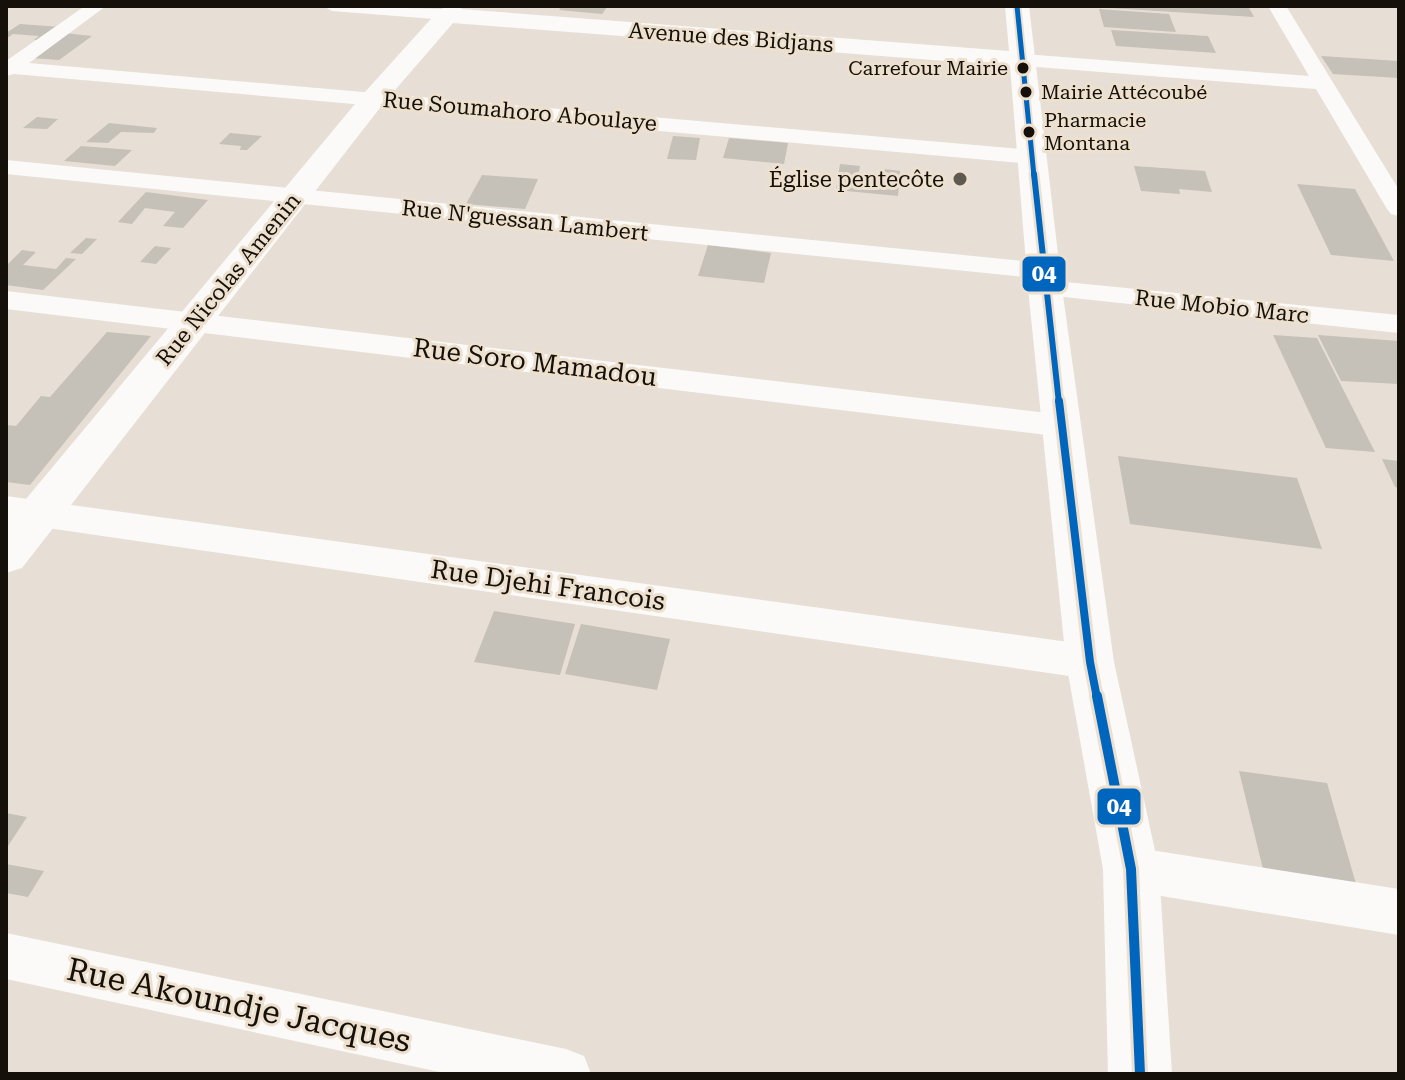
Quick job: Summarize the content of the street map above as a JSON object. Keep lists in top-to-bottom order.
{
  "streets": {
    "street": [
      "Avenue des Bidjans",
      "Rue Soumahoro Aboulaye",
      "Rue N'guessan Lambert",
      "Rue Nicolas Amenin",
      "Rue Mobio Marc",
      "Rue Soro Mamadou",
      "Rue Djehi Francois",
      "Rue Akoundje Jacques"
    ]
  },
  "crossings": [
    ["Avenue des Bidjans", "Rue Nicolas Amenin"],
    ["Rue Soumahoro Aboulaye", "Rue Nicolas Amenin"],
    ["Rue N'guessan Lambert", "Rue Nicolas Amenin"],
    ["Rue N'guessan Lambert", "Rue Mobio Marc"],
    ["Rue Nicolas Amenin", "Rue Soro Mamadou"],
    ["Rue Nicolas Amenin", "Rue Djehi Francois"]
  ],
  "places": [
    "Carrefour Mairie",
    "Mairie Attécoubé",
    "Pharmacie Montana",
    "Église pentecôte"
  ],
  "lines": ["transit line 04"]
}
